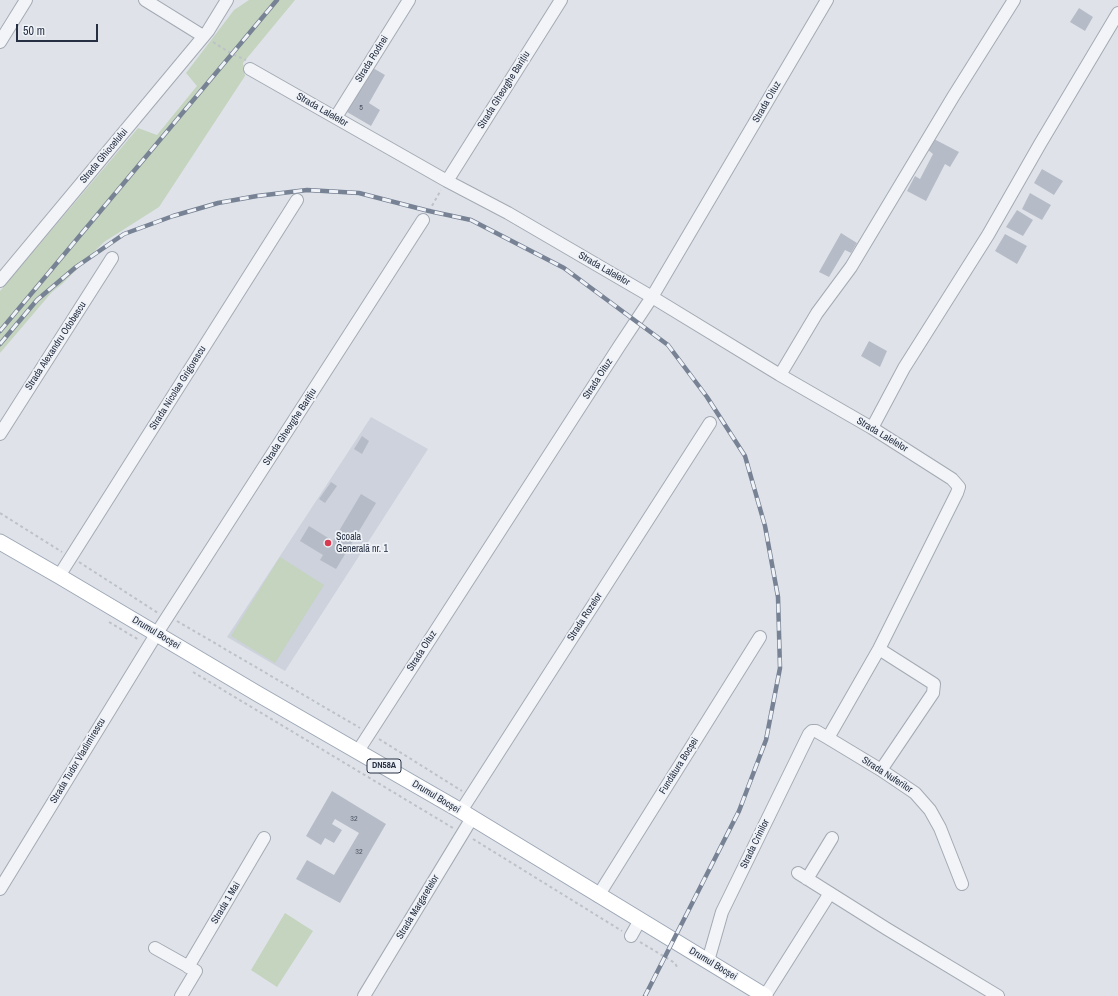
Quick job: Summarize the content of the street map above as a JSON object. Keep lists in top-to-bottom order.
{
  "streets": {
    "main road": ["Drumul Bocșei", "DN58A"],
    "street": [
      "Strada Rodnei",
      "Strada Gheorghe Barițiu",
      "Strada Oituz",
      "Strada Lalelelor",
      "Strada Ghiocelului",
      "Strada Alexandru Odobescu",
      "Strada Nicolae Grigorescu",
      "Strada Rozelor",
      "Strada Tudor Vladimirescu",
      "Fundătura Bocșei",
      "Strada Nuferilor",
      "Strada Crinilor",
      "Strada 1 Mai",
      "Strada Margaretelor"
    ]
  },
  "crossings": [
    ["Strada Rodnei", "Strada Lalelelor"],
    ["Strada Gheorghe Barițiu", "Strada Lalelelor"],
    ["Strada Gheorghe Barițiu", "Drumul Bocșei"],
    ["Strada Gheorghe Barițiu", "Strada Tudor Vladimirescu"],
    ["Strada Oituz", "Strada Lalelelor"],
    ["Strada Oituz", "Drumul Bocșei"],
    ["Strada Nicolae Grigorescu", "Drumul Bocșei"],
    ["Strada Rozelor", "Drumul Bocșei"],
    ["Strada Rozelor", "Strada Margaretelor"],
    ["Drumul Bocșei", "Strada Tudor Vladimirescu"],
    ["Drumul Bocșei", "Fundătura Bocșei"],
    ["Drumul Bocșei", "Strada Crinilor"],
    ["Drumul Bocșei", "Strada Margaretelor"],
    ["Strada Nuferilor", "Strada Crinilor"]
  ],
  "places": ["Școala Generală nr. 1"],
  "house_numbers": ["5", "32", "32"],
  "scale_bar": "50 m"
}
